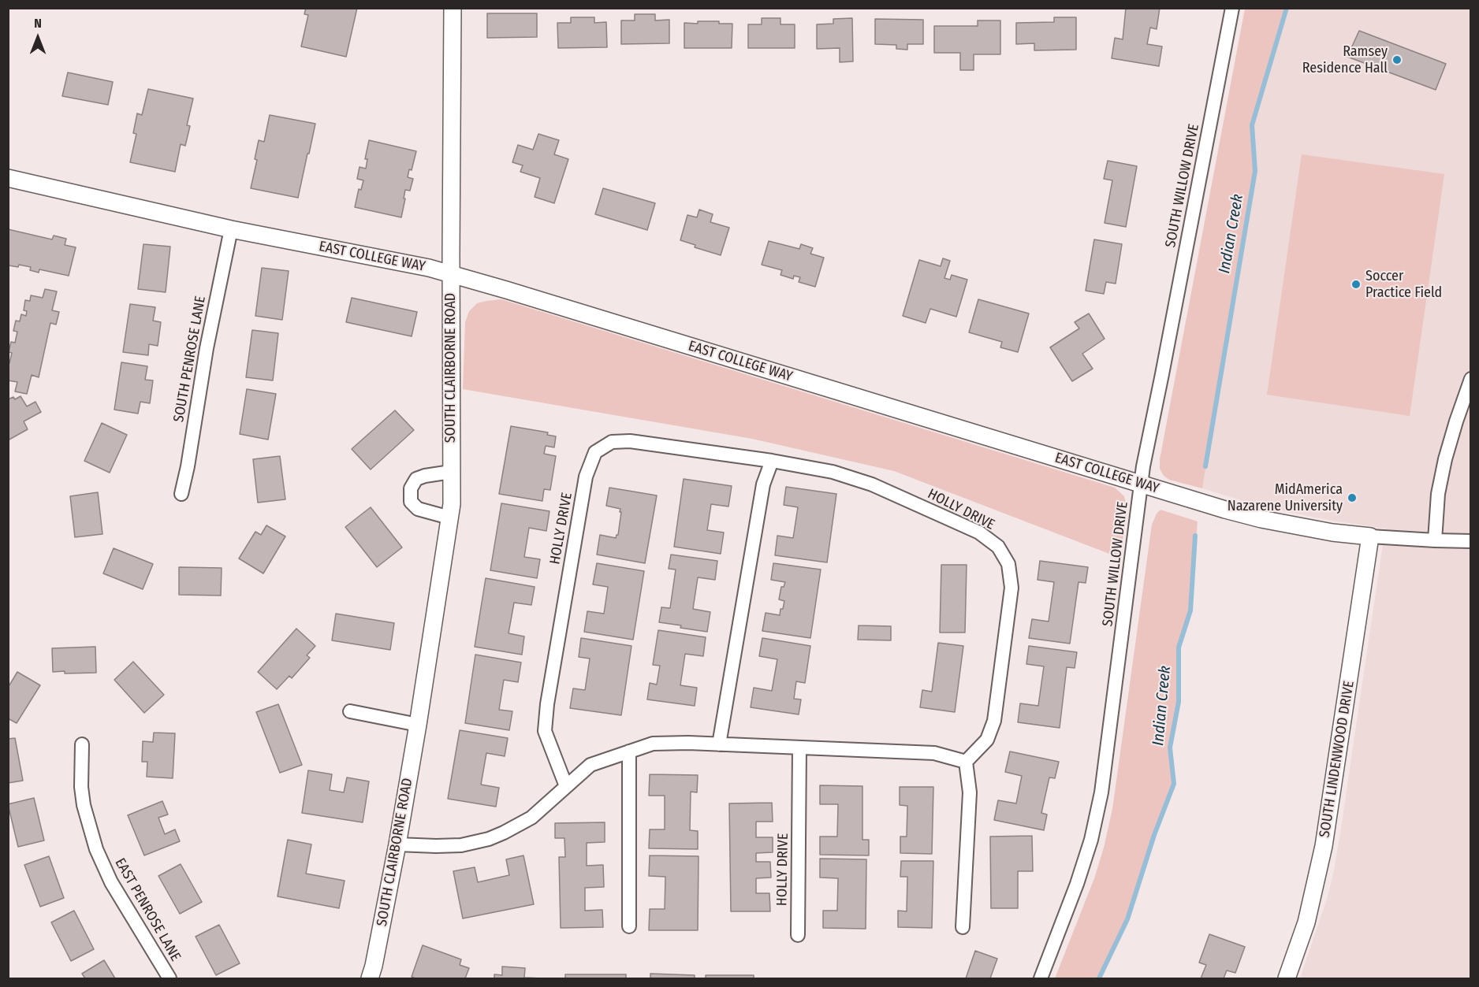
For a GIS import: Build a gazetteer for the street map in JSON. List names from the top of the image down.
{
  "streets": {
    "street": [
      "SOUTH WILLOW DRIVE",
      "EAST COLLEGE WAY",
      "SOUTH PENROSE LANE",
      "SOUTH CLAIRBORNE ROAD",
      "HOLLY DRIVE",
      "SOUTH LINDENWOOD DRIVE",
      "EAST PENROSE LANE"
    ]
  },
  "crossings": [
    ["SOUTH WILLOW DRIVE", "EAST COLLEGE WAY"],
    ["EAST COLLEGE WAY", "SOUTH PENROSE LANE"],
    ["EAST COLLEGE WAY", "SOUTH CLAIRBORNE ROAD"],
    ["EAST COLLEGE WAY", "SOUTH LINDENWOOD DRIVE"]
  ],
  "water": ["Indian Creek"],
  "places": ["Ramsey Residence Hall", "Soccer Practice Field", "MidAmerica Nazarene University"],
  "north": "top"
}
